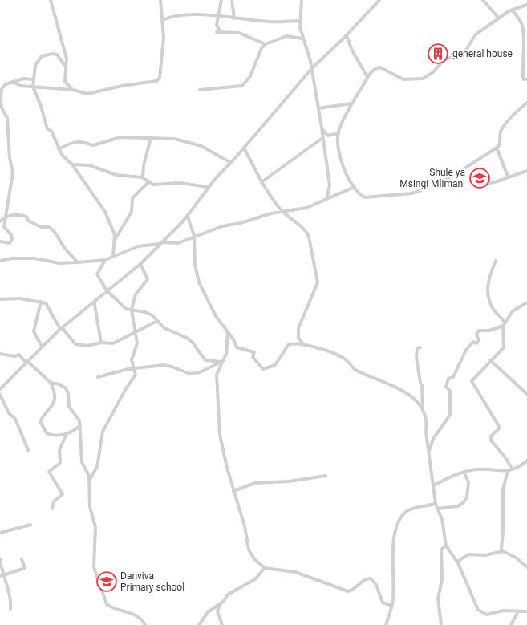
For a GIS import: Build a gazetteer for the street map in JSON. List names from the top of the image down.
{
  "places": {
    "building": ["general house"],
    "school or university": ["Shule ya Msingi Mlimani", "Danviva Primary school"]
  }
}
